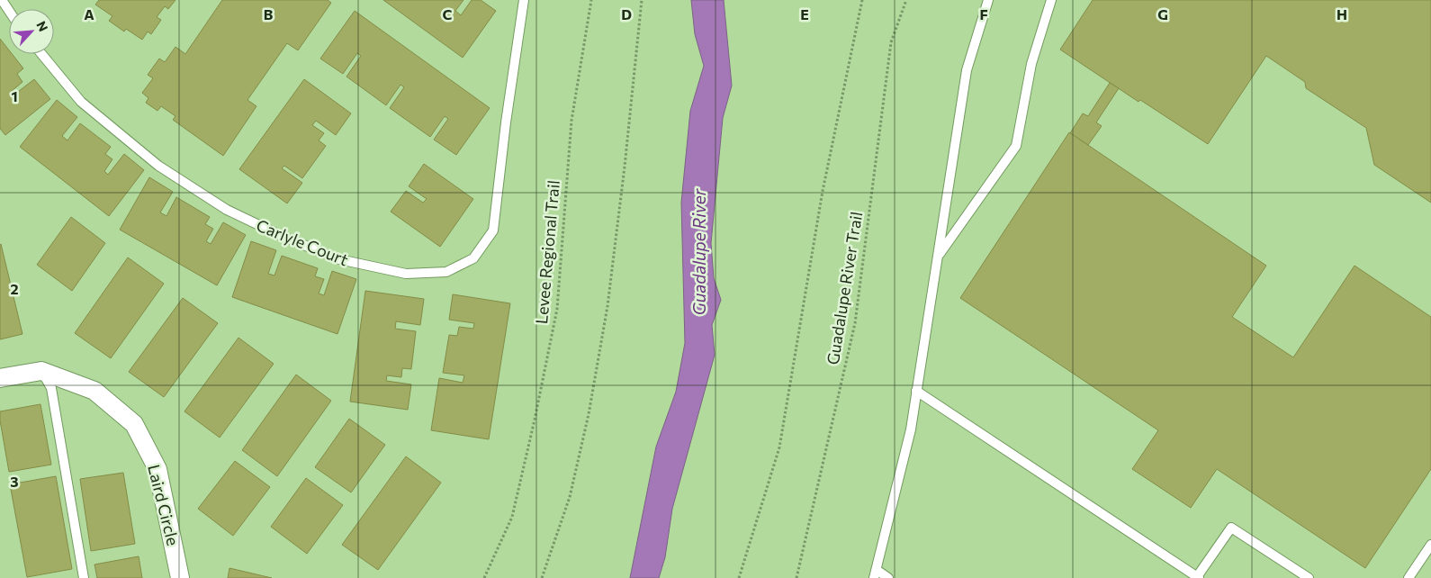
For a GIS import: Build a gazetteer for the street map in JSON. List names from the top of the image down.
{
  "streets": {
    "street": ["Laird Circle"],
    "lane": ["Carlyle Court"],
    "path": ["Levee Regional Trail", "Guadalupe River Trail"]
  },
  "water": ["Guadalupe River"],
  "north": "top right",
  "grid": {
    "columns": [
      "A",
      "B",
      "C",
      "D",
      "E",
      "F",
      "G",
      "H"
    ],
    "rows": ["1", "2", "3"]
  }
}
